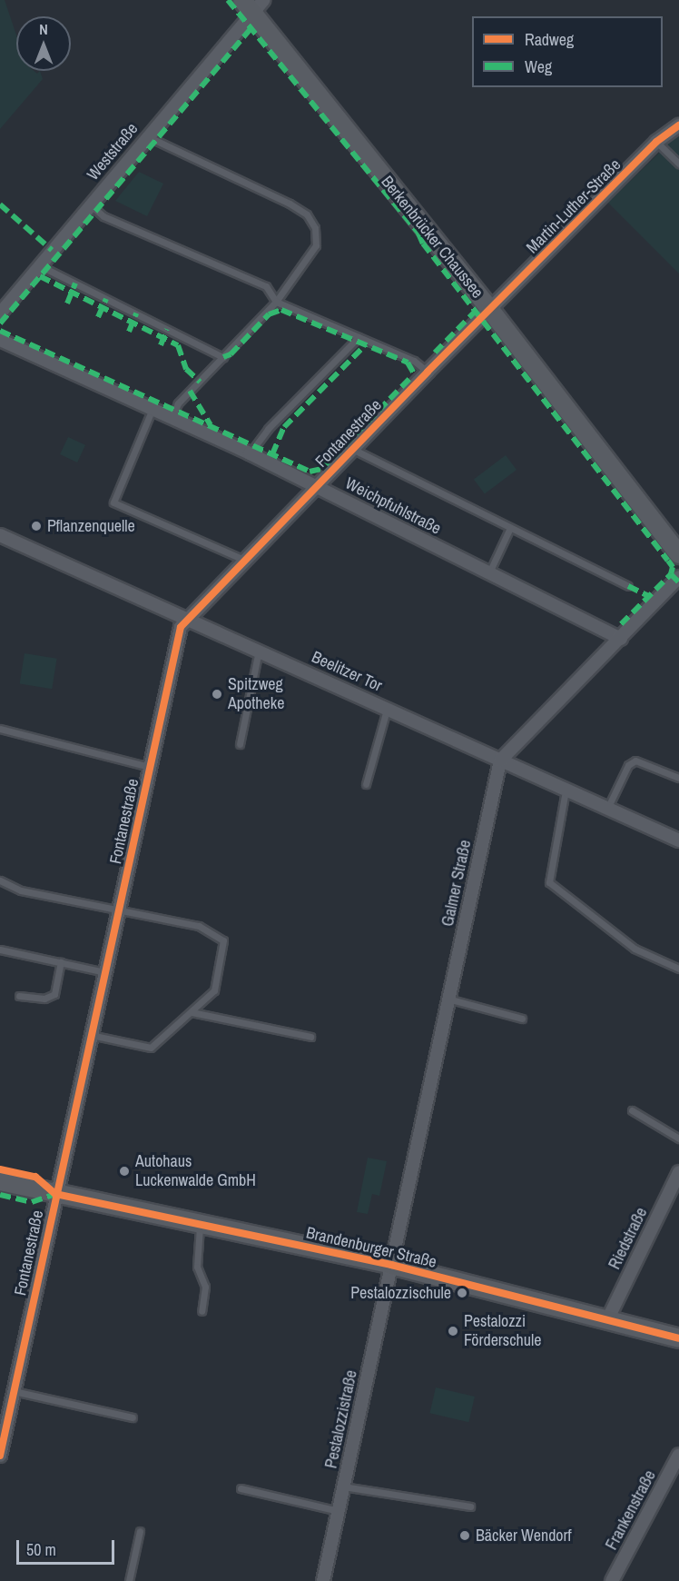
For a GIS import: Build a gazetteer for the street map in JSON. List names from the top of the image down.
{
  "streets": {
    "street": [
      "Weststraße",
      "Martin-Luther-Straße",
      "Berkenbrücker Chaussee",
      "Fontanestraße",
      "Weichpfuhlstraße",
      "Beelitzer Tor",
      "Galmer Straße",
      "Riedstraße",
      "Brandenburger Straße",
      "Pestalozzistraße",
      "Frankenstraße"
    ]
  },
  "crossings": [
    ["Weststraße", "Berkenbrücker Chaussee"],
    ["Martin-Luther-Straße", "Berkenbrücker Chaussee"],
    ["Martin-Luther-Straße", "Fontanestraße"],
    ["Berkenbrücker Chaussee", "Fontanestraße"],
    ["Fontanestraße", "Weichpfuhlstraße"],
    ["Fontanestraße", "Beelitzer Tor"],
    ["Fontanestraße", "Brandenburger Straße"],
    ["Beelitzer Tor", "Galmer Straße"],
    ["Galmer Straße", "Brandenburger Straße"],
    ["Galmer Straße", "Pestalozzistraße"],
    ["Riedstraße", "Brandenburger Straße"],
    ["Brandenburger Straße", "Pestalozzistraße"]
  ],
  "places": [
    "Pflanzenquelle",
    "Spitzweg Apotheke",
    "Autohaus Luckenwalde GmbH",
    "Pestalozzischule",
    "Pestalozzi Förderschule",
    "Bäcker Wendorf"
  ],
  "legend": ["Radweg", "Weg"],
  "scale_bar": "50 m",
  "north": "top"
}
